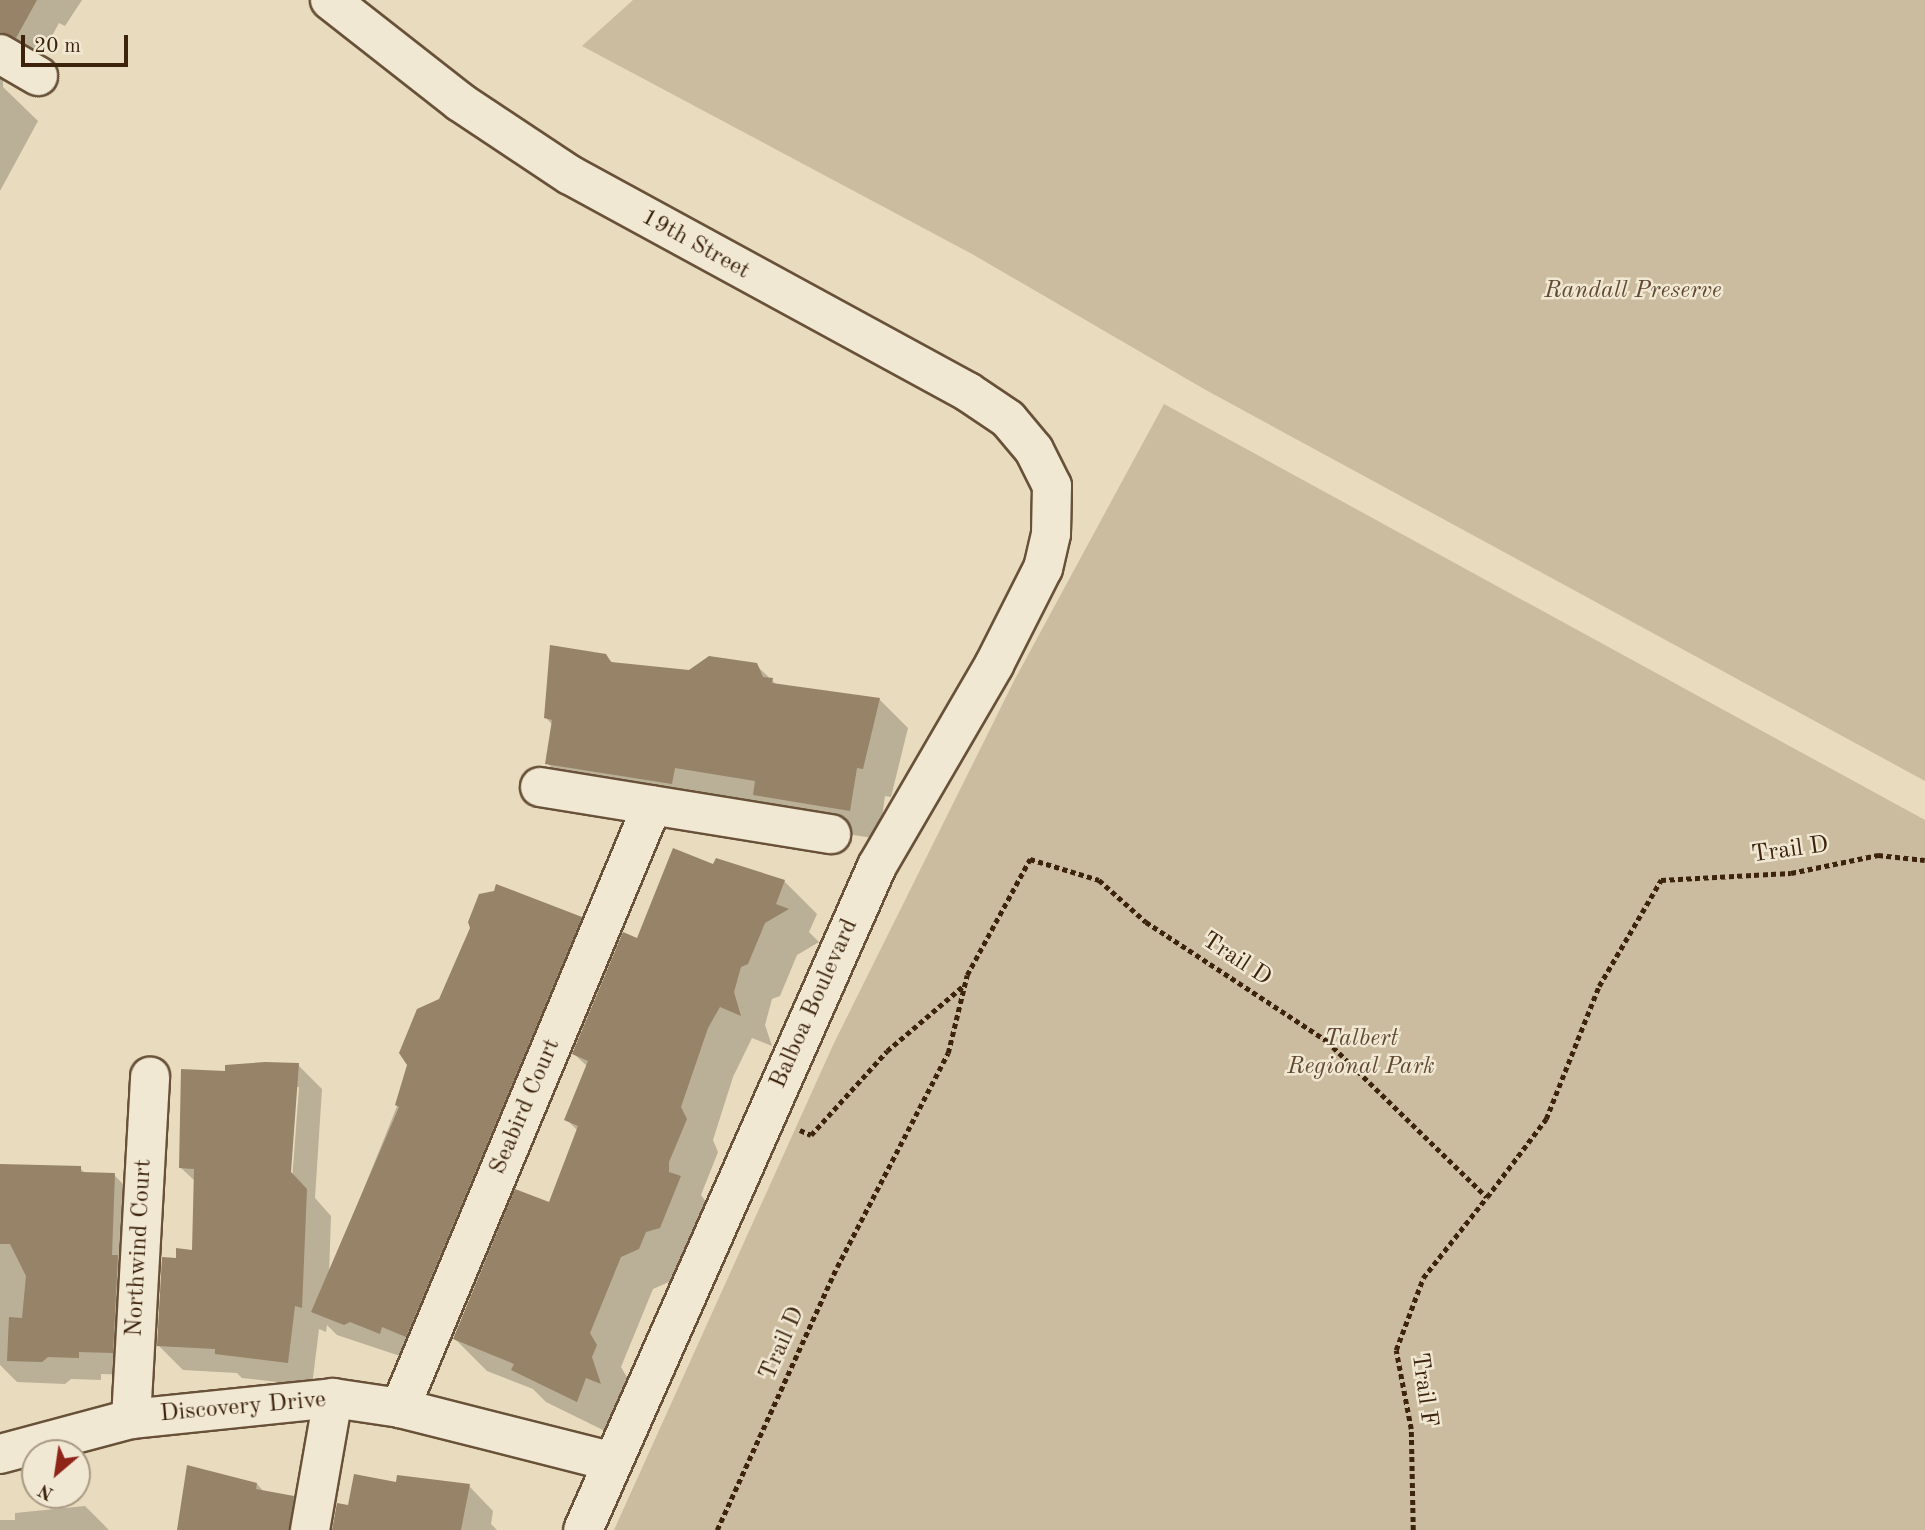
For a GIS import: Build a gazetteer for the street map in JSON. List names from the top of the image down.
{
  "streets": {
    "street": [
      "19th Street",
      "Balboa Boulevard",
      "Seabird Court",
      "Northwind Court",
      "Discovery Drive"
    ],
    "path": ["Trail D", "Trail F"]
  },
  "crossings": [
    ["19th Street", "Balboa Boulevard"],
    ["Trail D", "Trail F"],
    ["Balboa Boulevard", "Discovery Drive"],
    ["Seabird Court", "Discovery Drive"],
    ["Northwind Court", "Discovery Drive"]
  ],
  "parks": ["Randall Preserve", "Talbert Regional Park"],
  "scale_bar": "20 m",
  "north": "bottom left"
}
